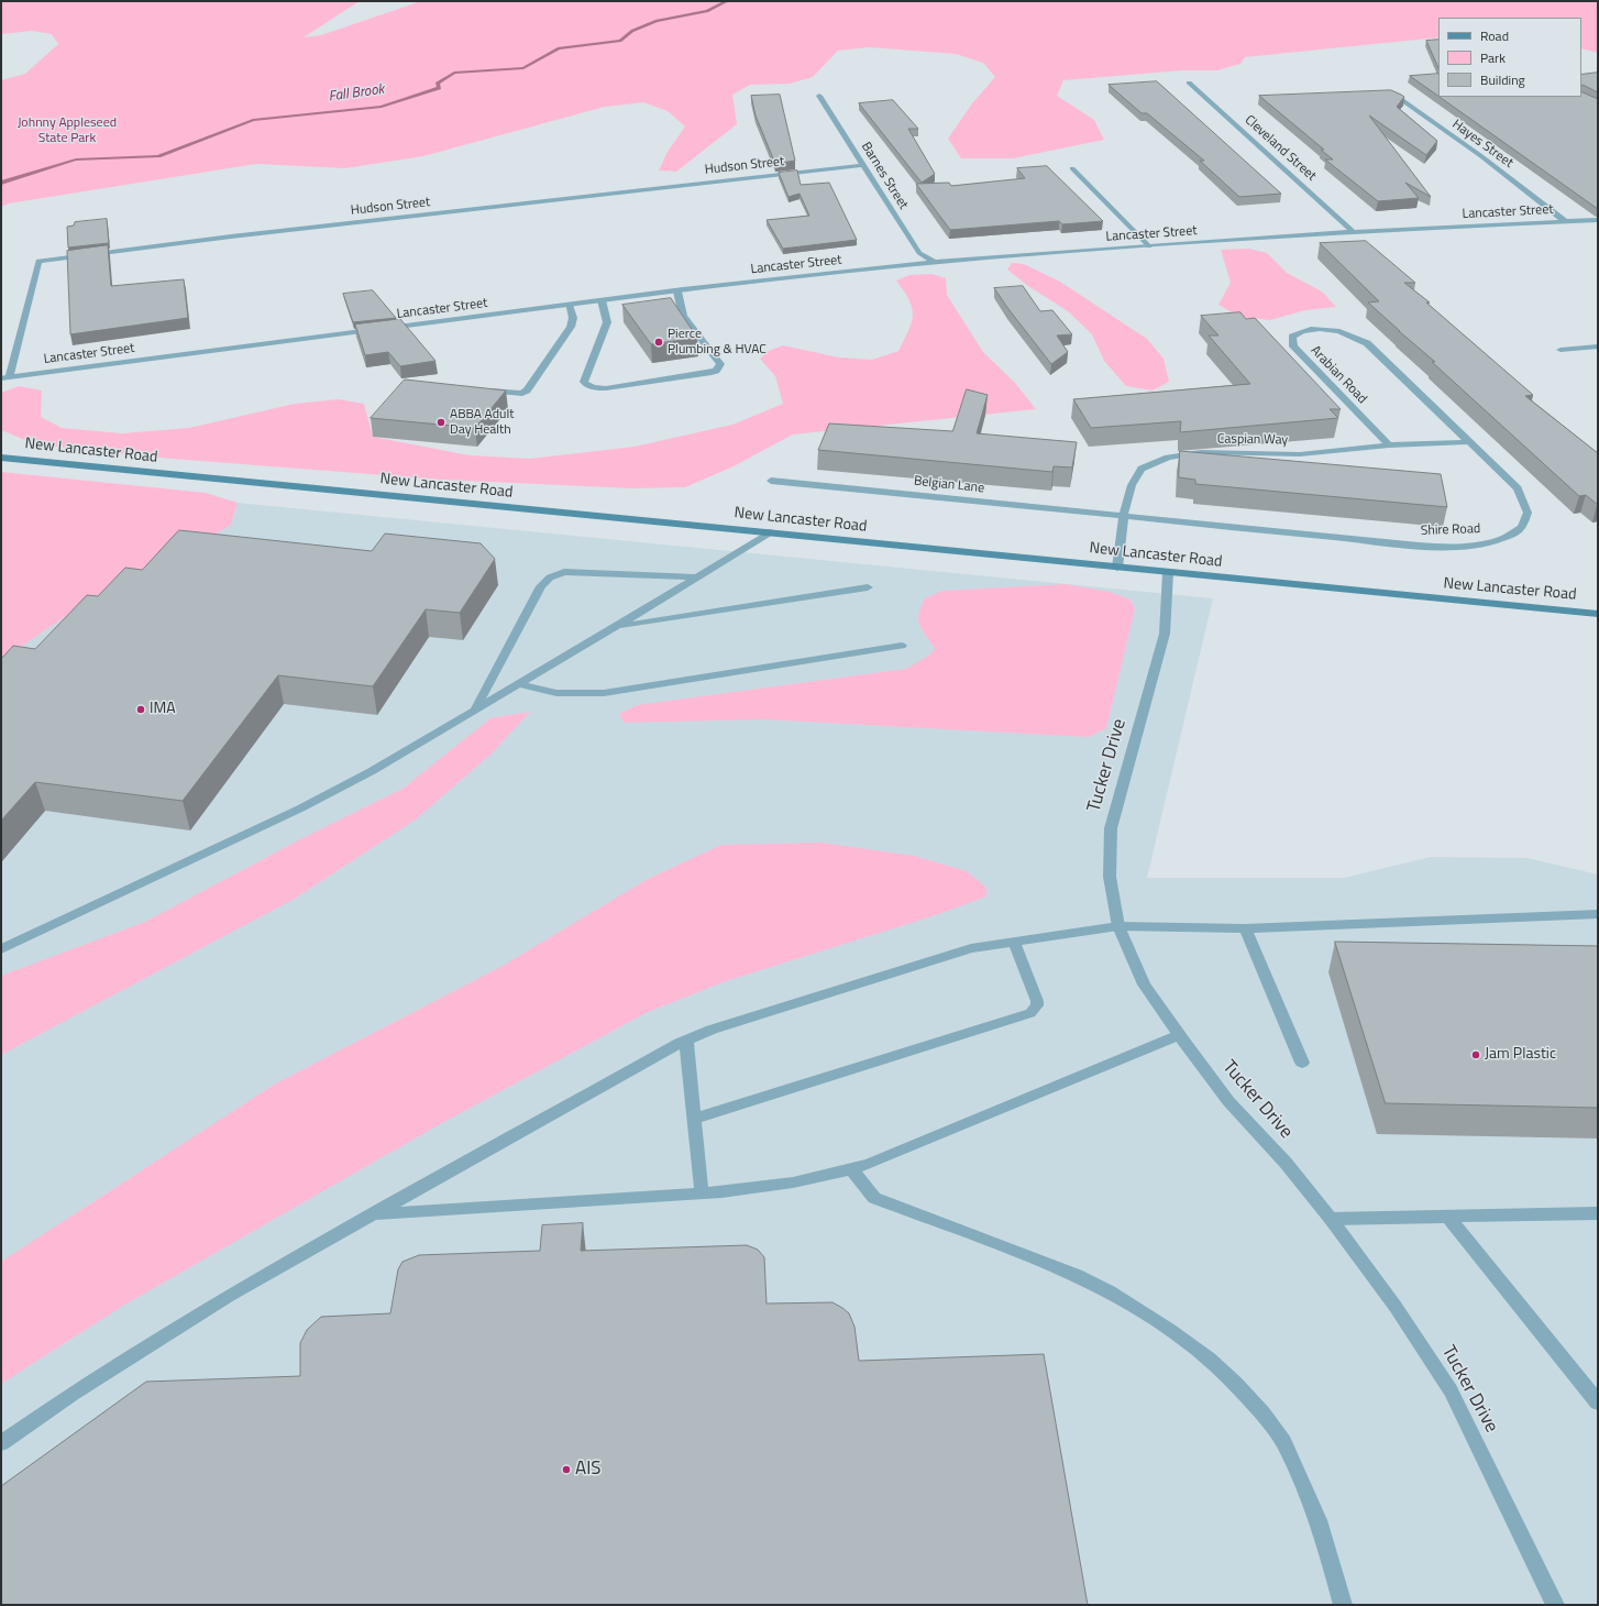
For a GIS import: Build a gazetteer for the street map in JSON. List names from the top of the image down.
{
  "streets": {
    "main road": ["New Lancaster Road"],
    "street": [
      "Hayes Street",
      "Cleveland Street",
      "Hudson Street",
      "Barnes Street",
      "Lancaster Street",
      "Arabian Road",
      "Caspian Way",
      "Belgian Lane",
      "Shire Road",
      "Tucker Drive"
    ]
  },
  "crossings": [
    ["Hayes Street", "Lancaster Street"],
    ["Cleveland Street", "Lancaster Street"],
    ["Hudson Street", "Barnes Street"],
    ["Hudson Street", "Lancaster Street"],
    ["Barnes Street", "Lancaster Street"],
    ["Arabian Road", "Caspian Way"],
    ["Arabian Road", "Shire Road"],
    ["Caspian Way", "New Lancaster Road"],
    ["Caspian Way", "Belgian Lane"],
    ["Caspian Way", "Shire Road"],
    ["New Lancaster Road", "Tucker Drive"],
    ["Belgian Lane", "Shire Road"]
  ],
  "water": ["Fall Brook"],
  "parks": ["Johnny Appleseed State Park"],
  "places": [
    "Pierce Plumbing & HVAC",
    "ABBA Adult Day Health",
    "IMA",
    "Jam Plastic",
    "AIS"
  ],
  "legend": ["Road", "Park", "Building"]
}
